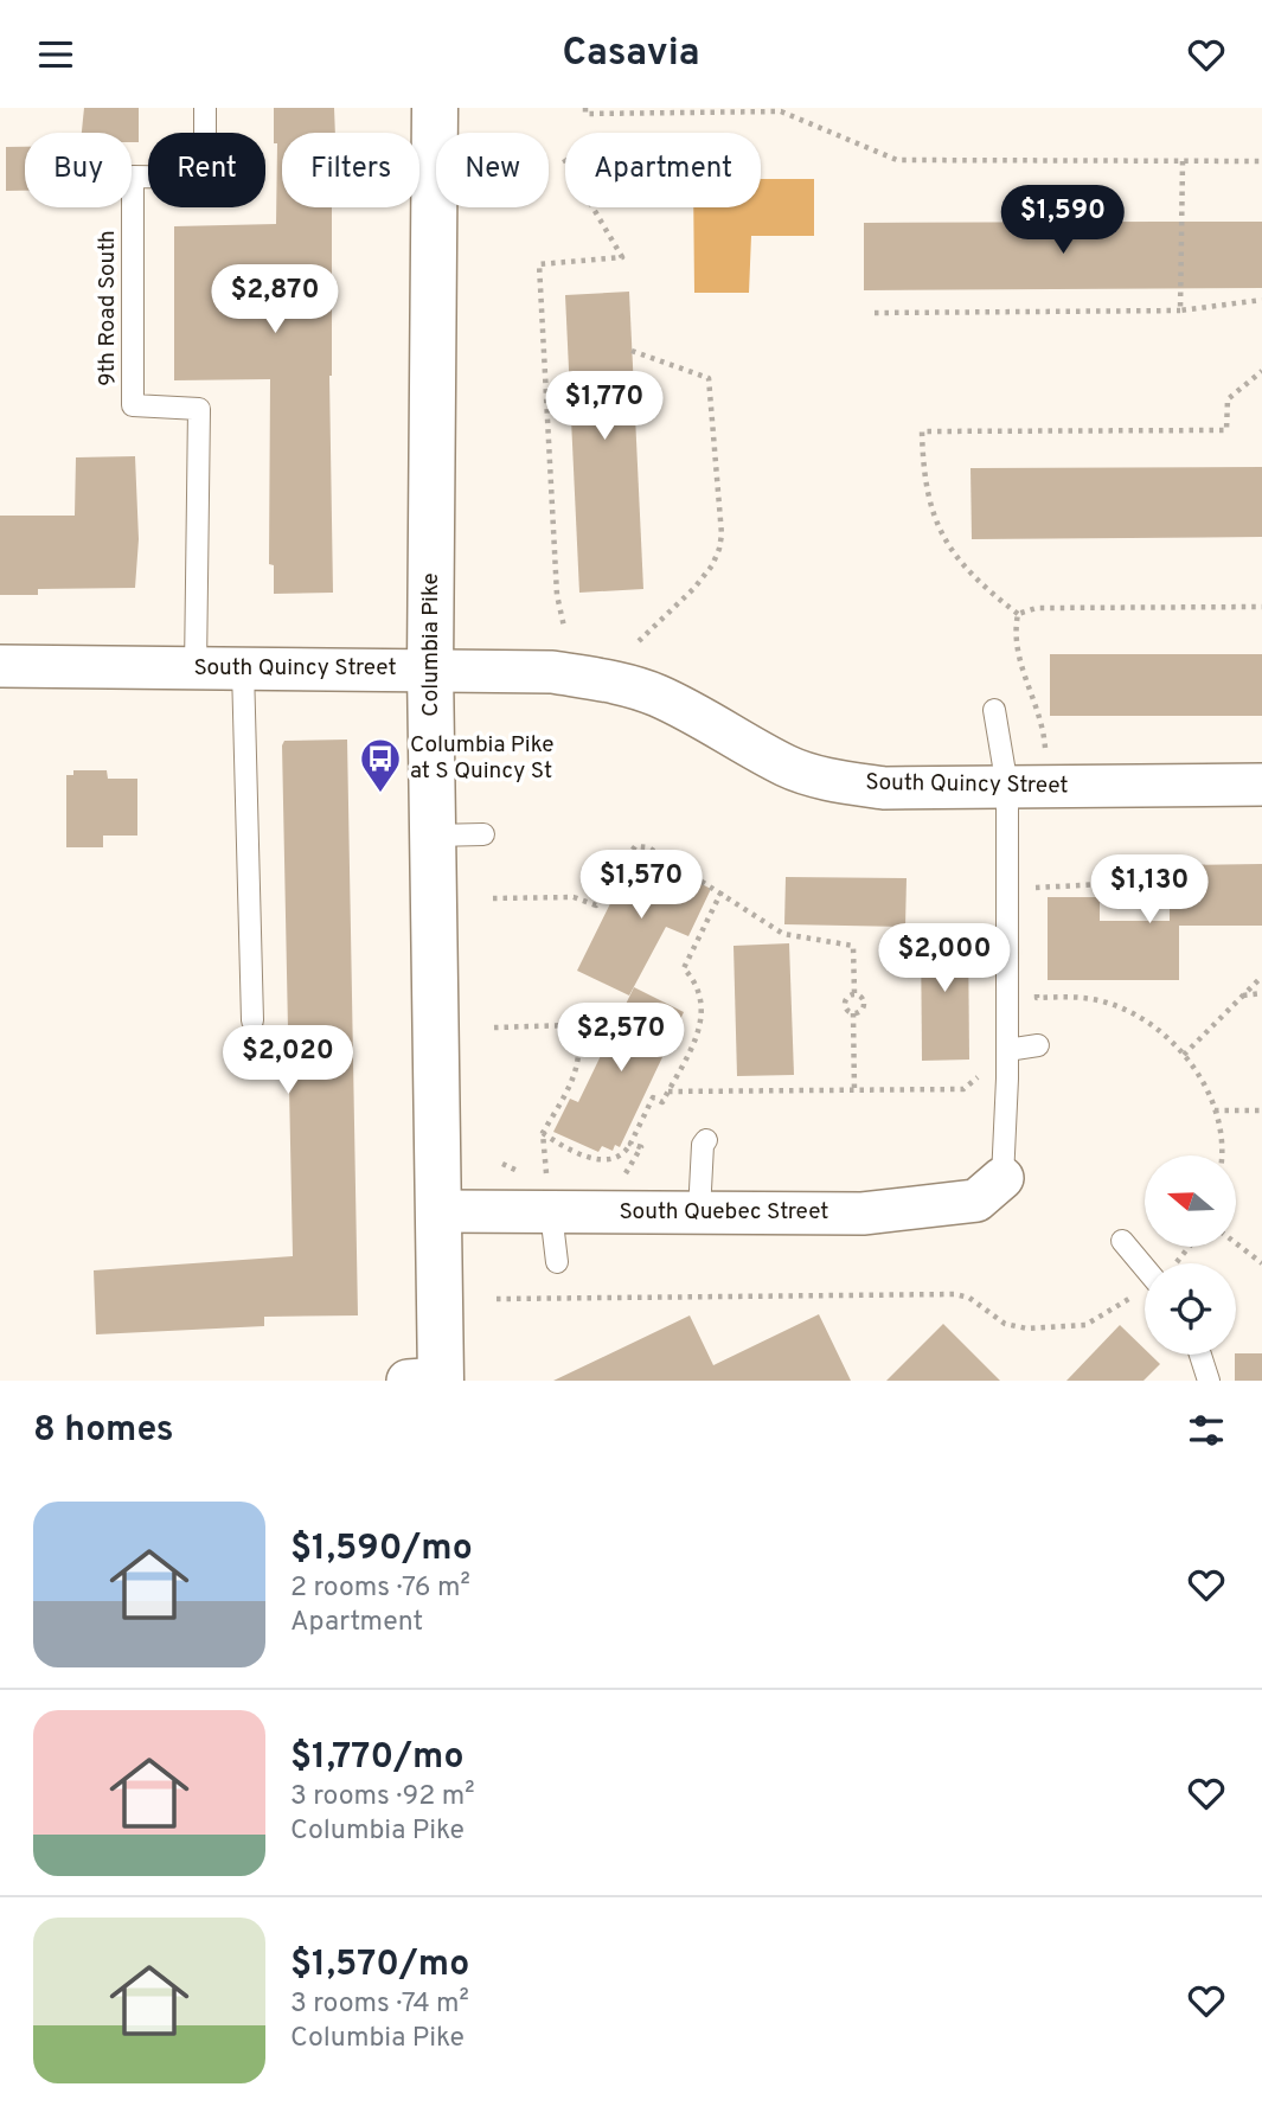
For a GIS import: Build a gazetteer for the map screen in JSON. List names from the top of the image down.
{
  "streets": {
    "main road": ["Columbia Pike"],
    "street": ["South Quincy Street", "South Quebec Street"],
    "lane": ["9th Road South"]
  },
  "crossings": [
    ["9th Road South", "South Quincy Street"],
    ["Columbia Pike", "South Quincy Street"],
    ["Columbia Pike", "South Quebec Street"]
  ],
  "places": {
    "bus stop": ["Columbia Pike at S Quincy St"]
  },
  "north": "left",
  "page": {
    "header": "Casavia",
    "chip": [
      "Buy",
      "Rent",
      "Filters",
      "New",
      "Apartment"
    ],
    "price": [
      "$1,590",
      "$2,870",
      "$1,770",
      "$1,570",
      "$1,130",
      "$2,000",
      "$2,570",
      "$2,020"
    ],
    "heading": "8 homes",
    "list": [
      {
        "name": "$1,590/mo",
        "note": "2 rooms · 76 m² · Apartment"
      },
      {
        "name": "$1,770/mo",
        "note": "3 rooms · 92 m² · Columbia Pike"
      },
      {
        "name": "$1,570/mo",
        "note": "3 rooms · 74 m² · Columbia Pike"
      }
    ]
  }
}
